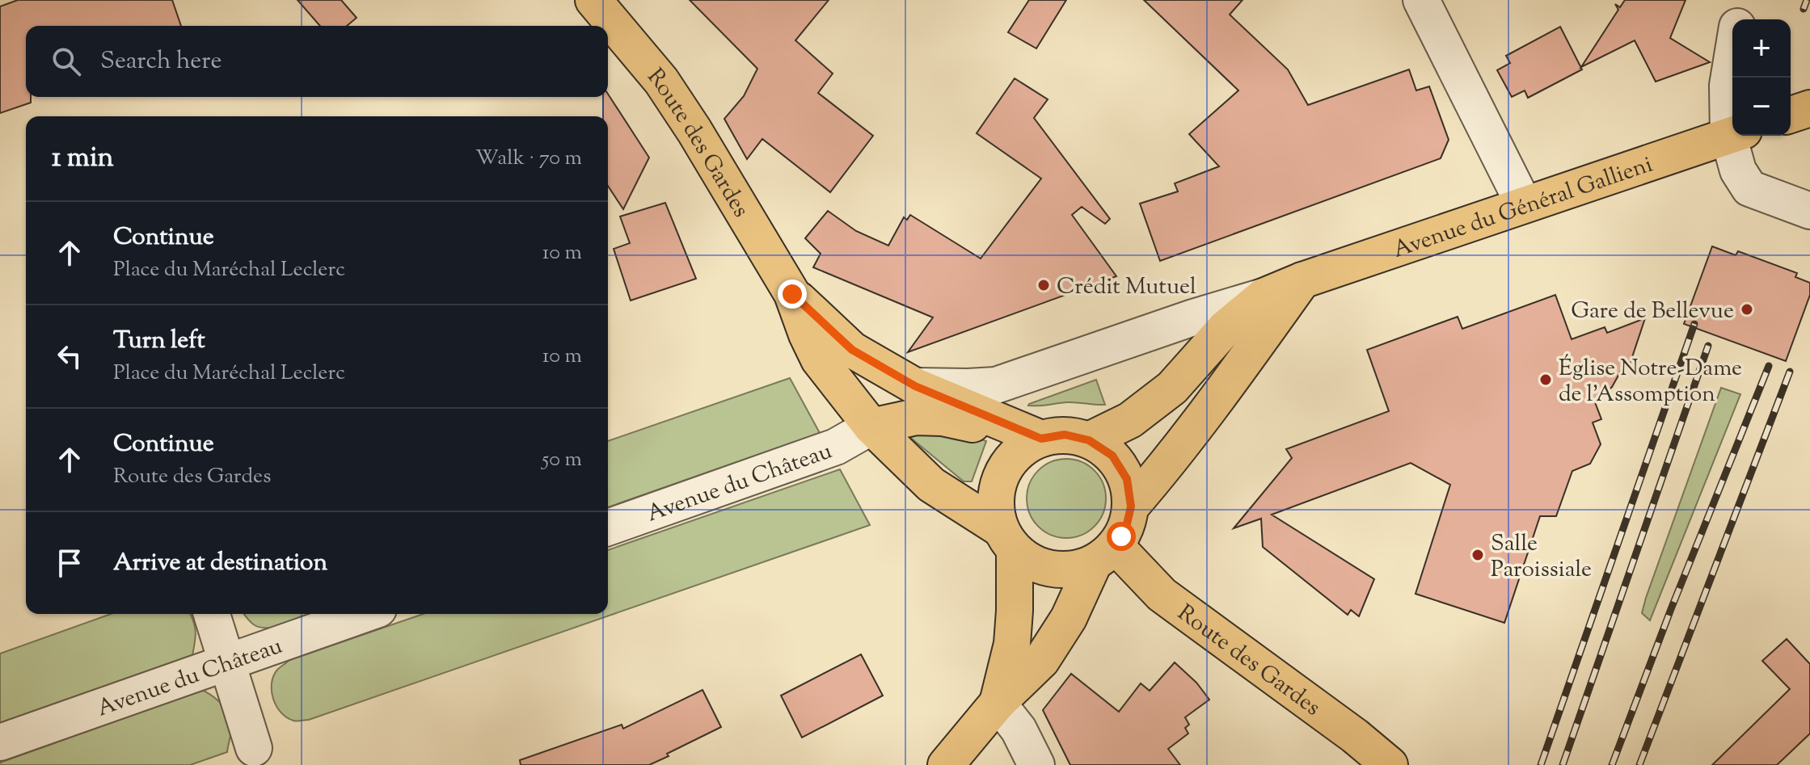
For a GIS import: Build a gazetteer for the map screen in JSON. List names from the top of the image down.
{
  "streets": {
    "main road": ["Route des Gardes", "Avenue du Général Gallieni"],
    "street": ["Avenue du Château"]
  },
  "crossings": [
    ["Route des Gardes", "Avenue du Général Gallieni"],
    ["Route des Gardes", "Avenue du Château"]
  ],
  "places": [
    "Crédit Mutuel",
    "Gare de Bellevue",
    "Église Notre-Dame de l'Assomption",
    "Salle Paroissiale"
  ],
  "page": {
    "map_buttons": ["+", "−"],
    "search": "Search here",
    "heading": ["1 min", "Walk · 70 m"],
    "list": [
      ["Continue", "Place du Maréchal Leclerc", "10 m"],
      ["Turn left", "Place du Maréchal Leclerc", "10 m"],
      ["Continue", "Route des Gardes", "50 m"],
      "Arrive at destination"
    ]
  }
}
